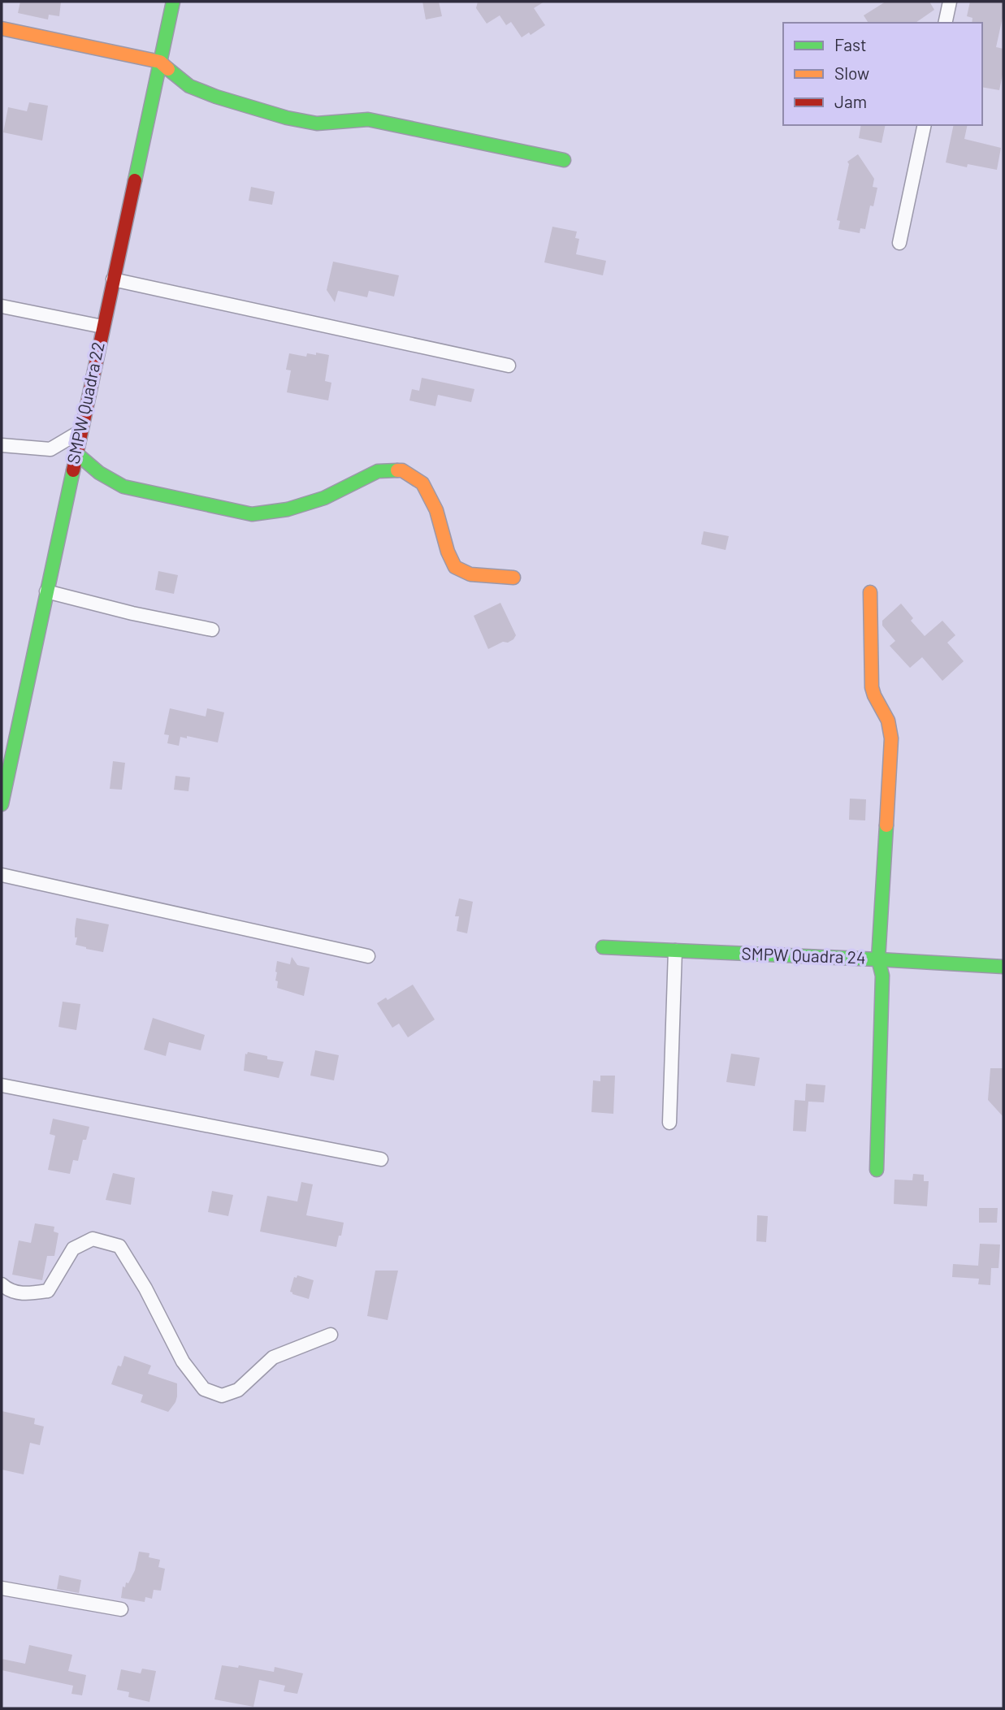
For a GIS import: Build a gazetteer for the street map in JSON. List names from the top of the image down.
{
  "streets": {
    "street": ["SMPW Quadra 22", "SMPW Quadra 24"]
  },
  "legend": ["Fast", "Slow", "Jam"]
}
